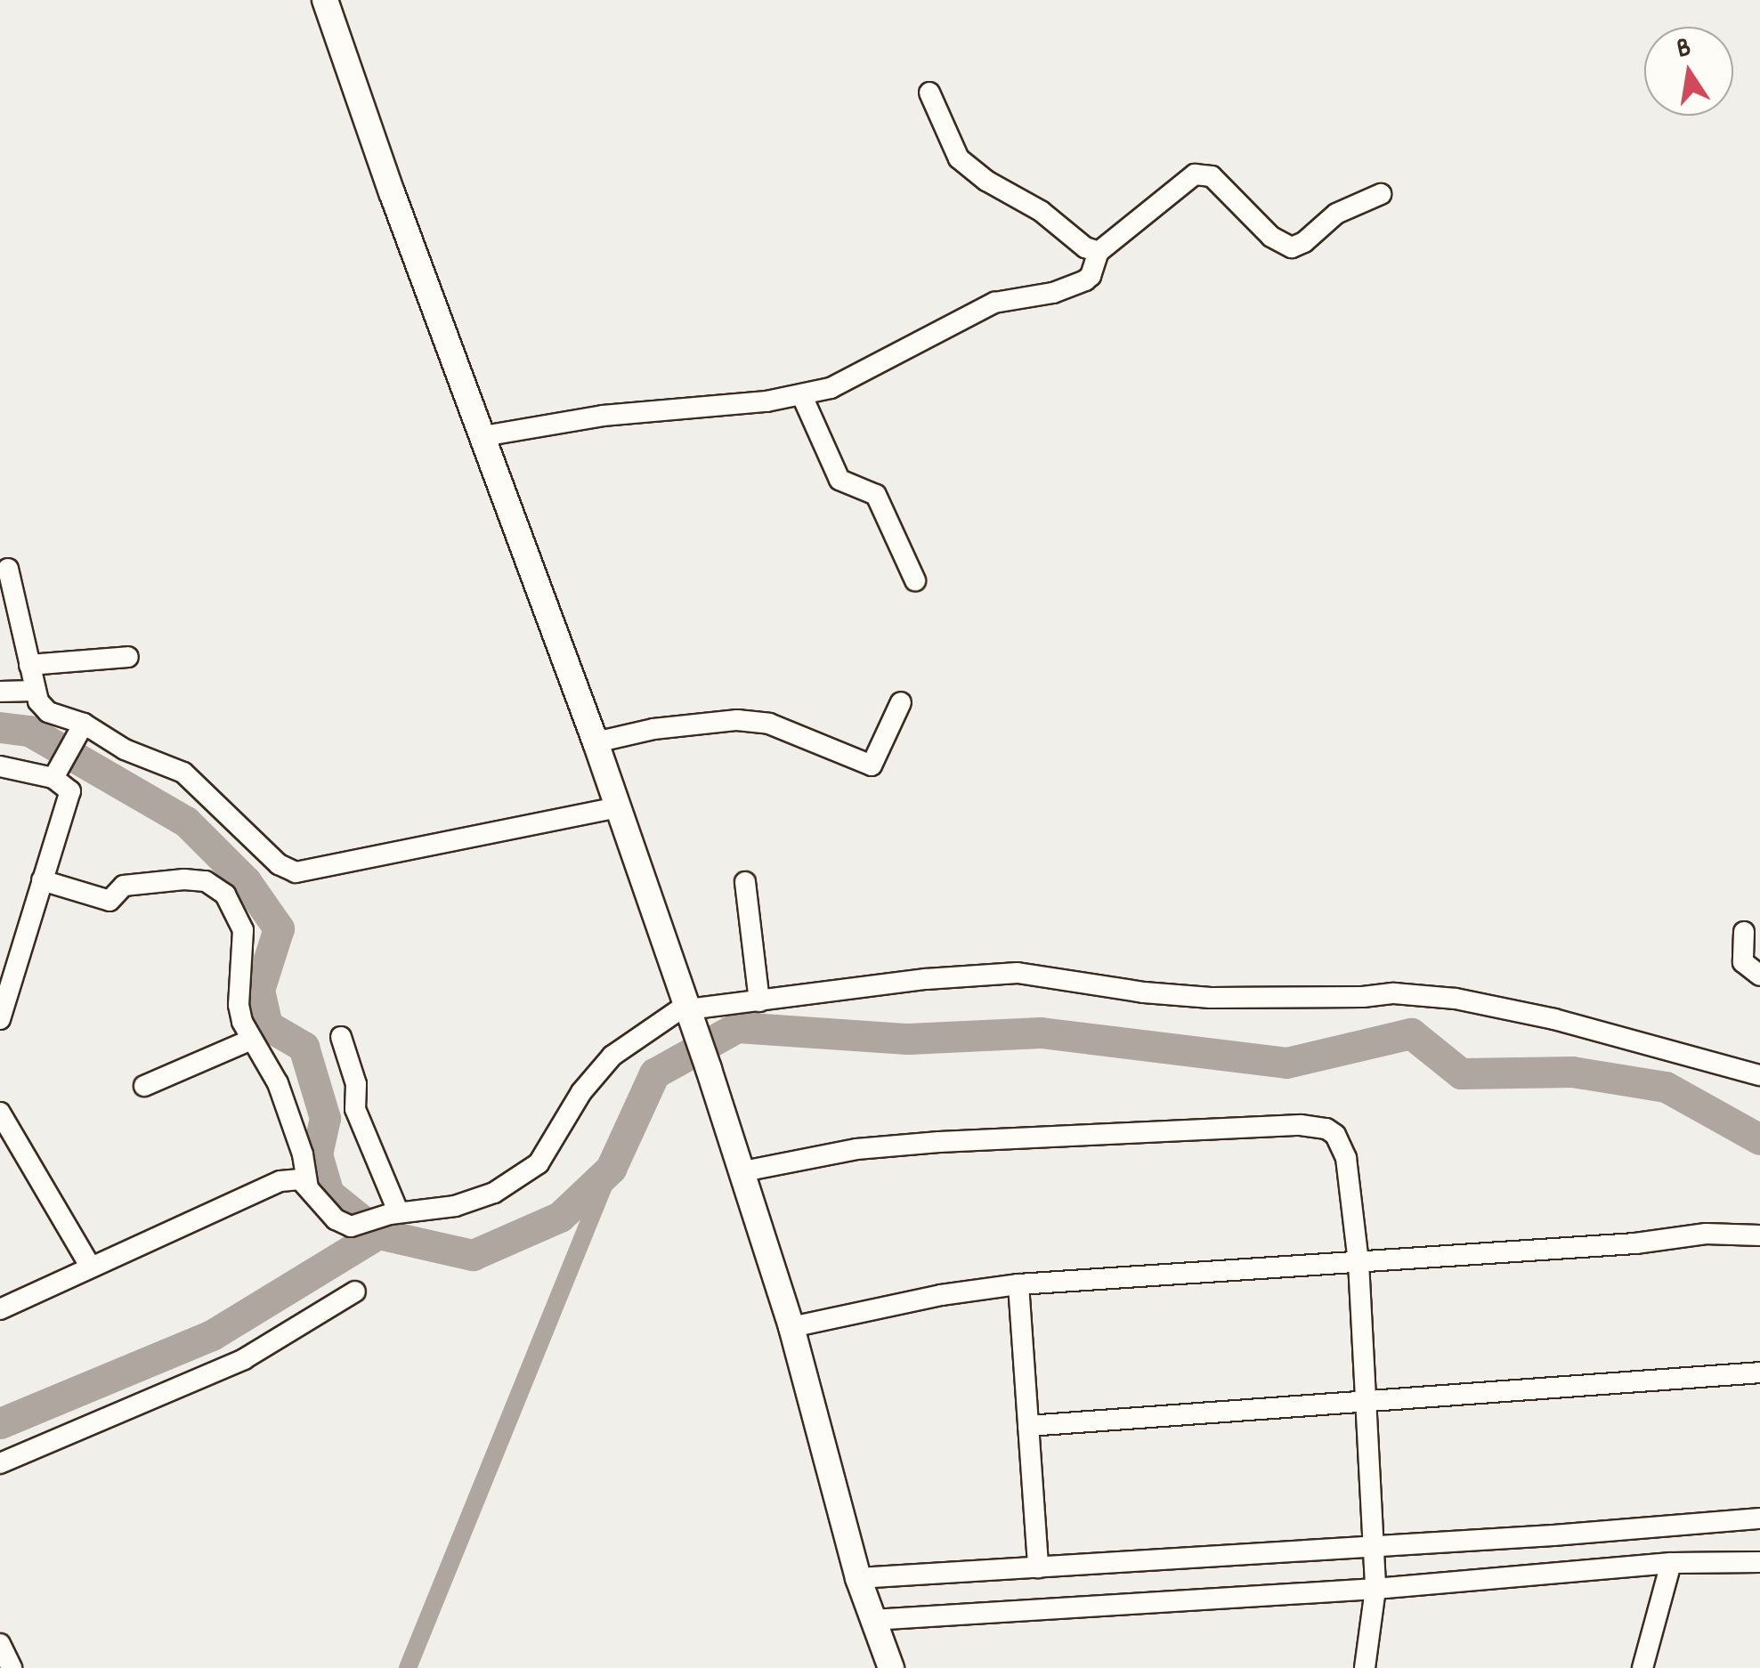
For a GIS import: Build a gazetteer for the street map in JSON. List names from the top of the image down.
{
  "north": "top"
}
